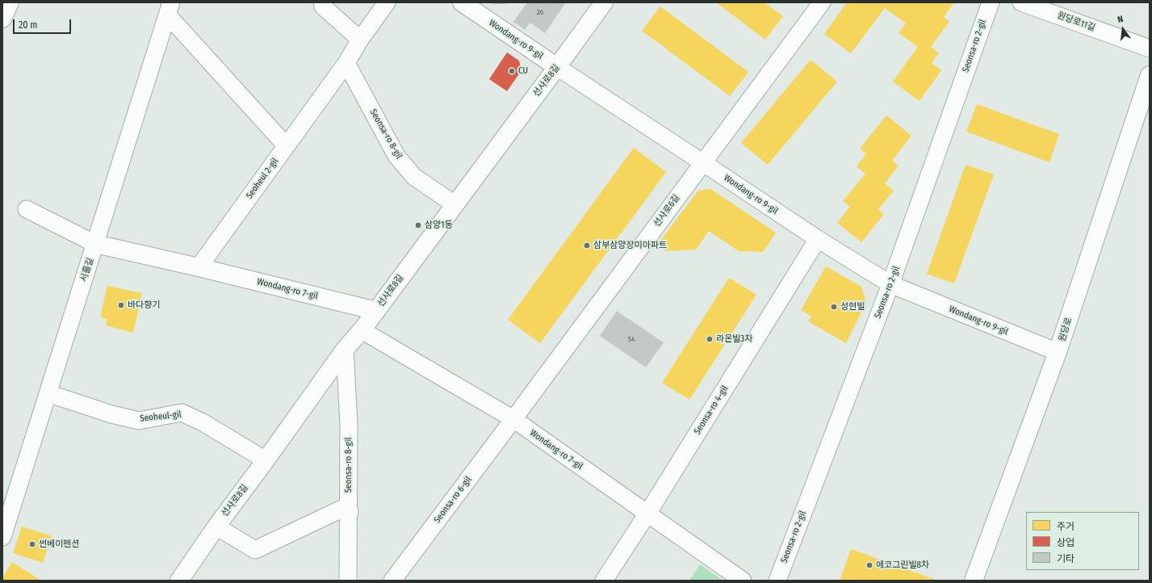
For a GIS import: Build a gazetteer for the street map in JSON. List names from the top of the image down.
{
  "streets": {
    "street": [
      "원당로11길",
      "Wondang-ro 9-gil",
      "Seonsa-ro 2-gil",
      "선사로8길",
      "Seonsa-ro 8-gil",
      "Seoheul 2-gil",
      "선사로6길",
      "서흘길",
      "Wondang-ro 7-gil",
      "원당로",
      "Seonsa-ro 4-gil",
      "Seoheul-gil",
      "Seonsa-ro 6-gil"
    ]
  },
  "crossings": [
    ["Wondang-ro 9-gil", "Seonsa-ro 2-gil"],
    ["Wondang-ro 9-gil", "선사로8길"],
    ["Wondang-ro 9-gil", "선사로6길"],
    ["Wondang-ro 9-gil", "원당로"],
    ["Wondang-ro 9-gil", "Seonsa-ro 4-gil"],
    ["선사로8길", "Seonsa-ro 8-gil"],
    ["선사로8길", "Wondang-ro 7-gil"],
    ["선사로8길", "Seoheul-gil"],
    ["Seonsa-ro 8-gil", "Seoheul 2-gil"],
    ["Seoheul 2-gil", "Wondang-ro 7-gil"],
    ["선사로6길", "Wondang-ro 7-gil"],
    ["선사로6길", "Seonsa-ro 6-gil"],
    ["서흘길", "Seoheul-gil"],
    ["Wondang-ro 7-gil", "Seonsa-ro 4-gil"],
    ["Wondang-ro 7-gil", "Seonsa-ro 6-gil"]
  ],
  "places": [
    "CU",
    "삼양1동",
    "삼부삼양장미아파트",
    "바다향기",
    "성현빌",
    "라온빌3차",
    "썬베이펜션",
    "에코그린빌8차"
  ],
  "house_numbers": ["26", "54"],
  "legend": ["주거", "상업", "기타"],
  "scale_bar": "20 m",
  "north": "top"
}
